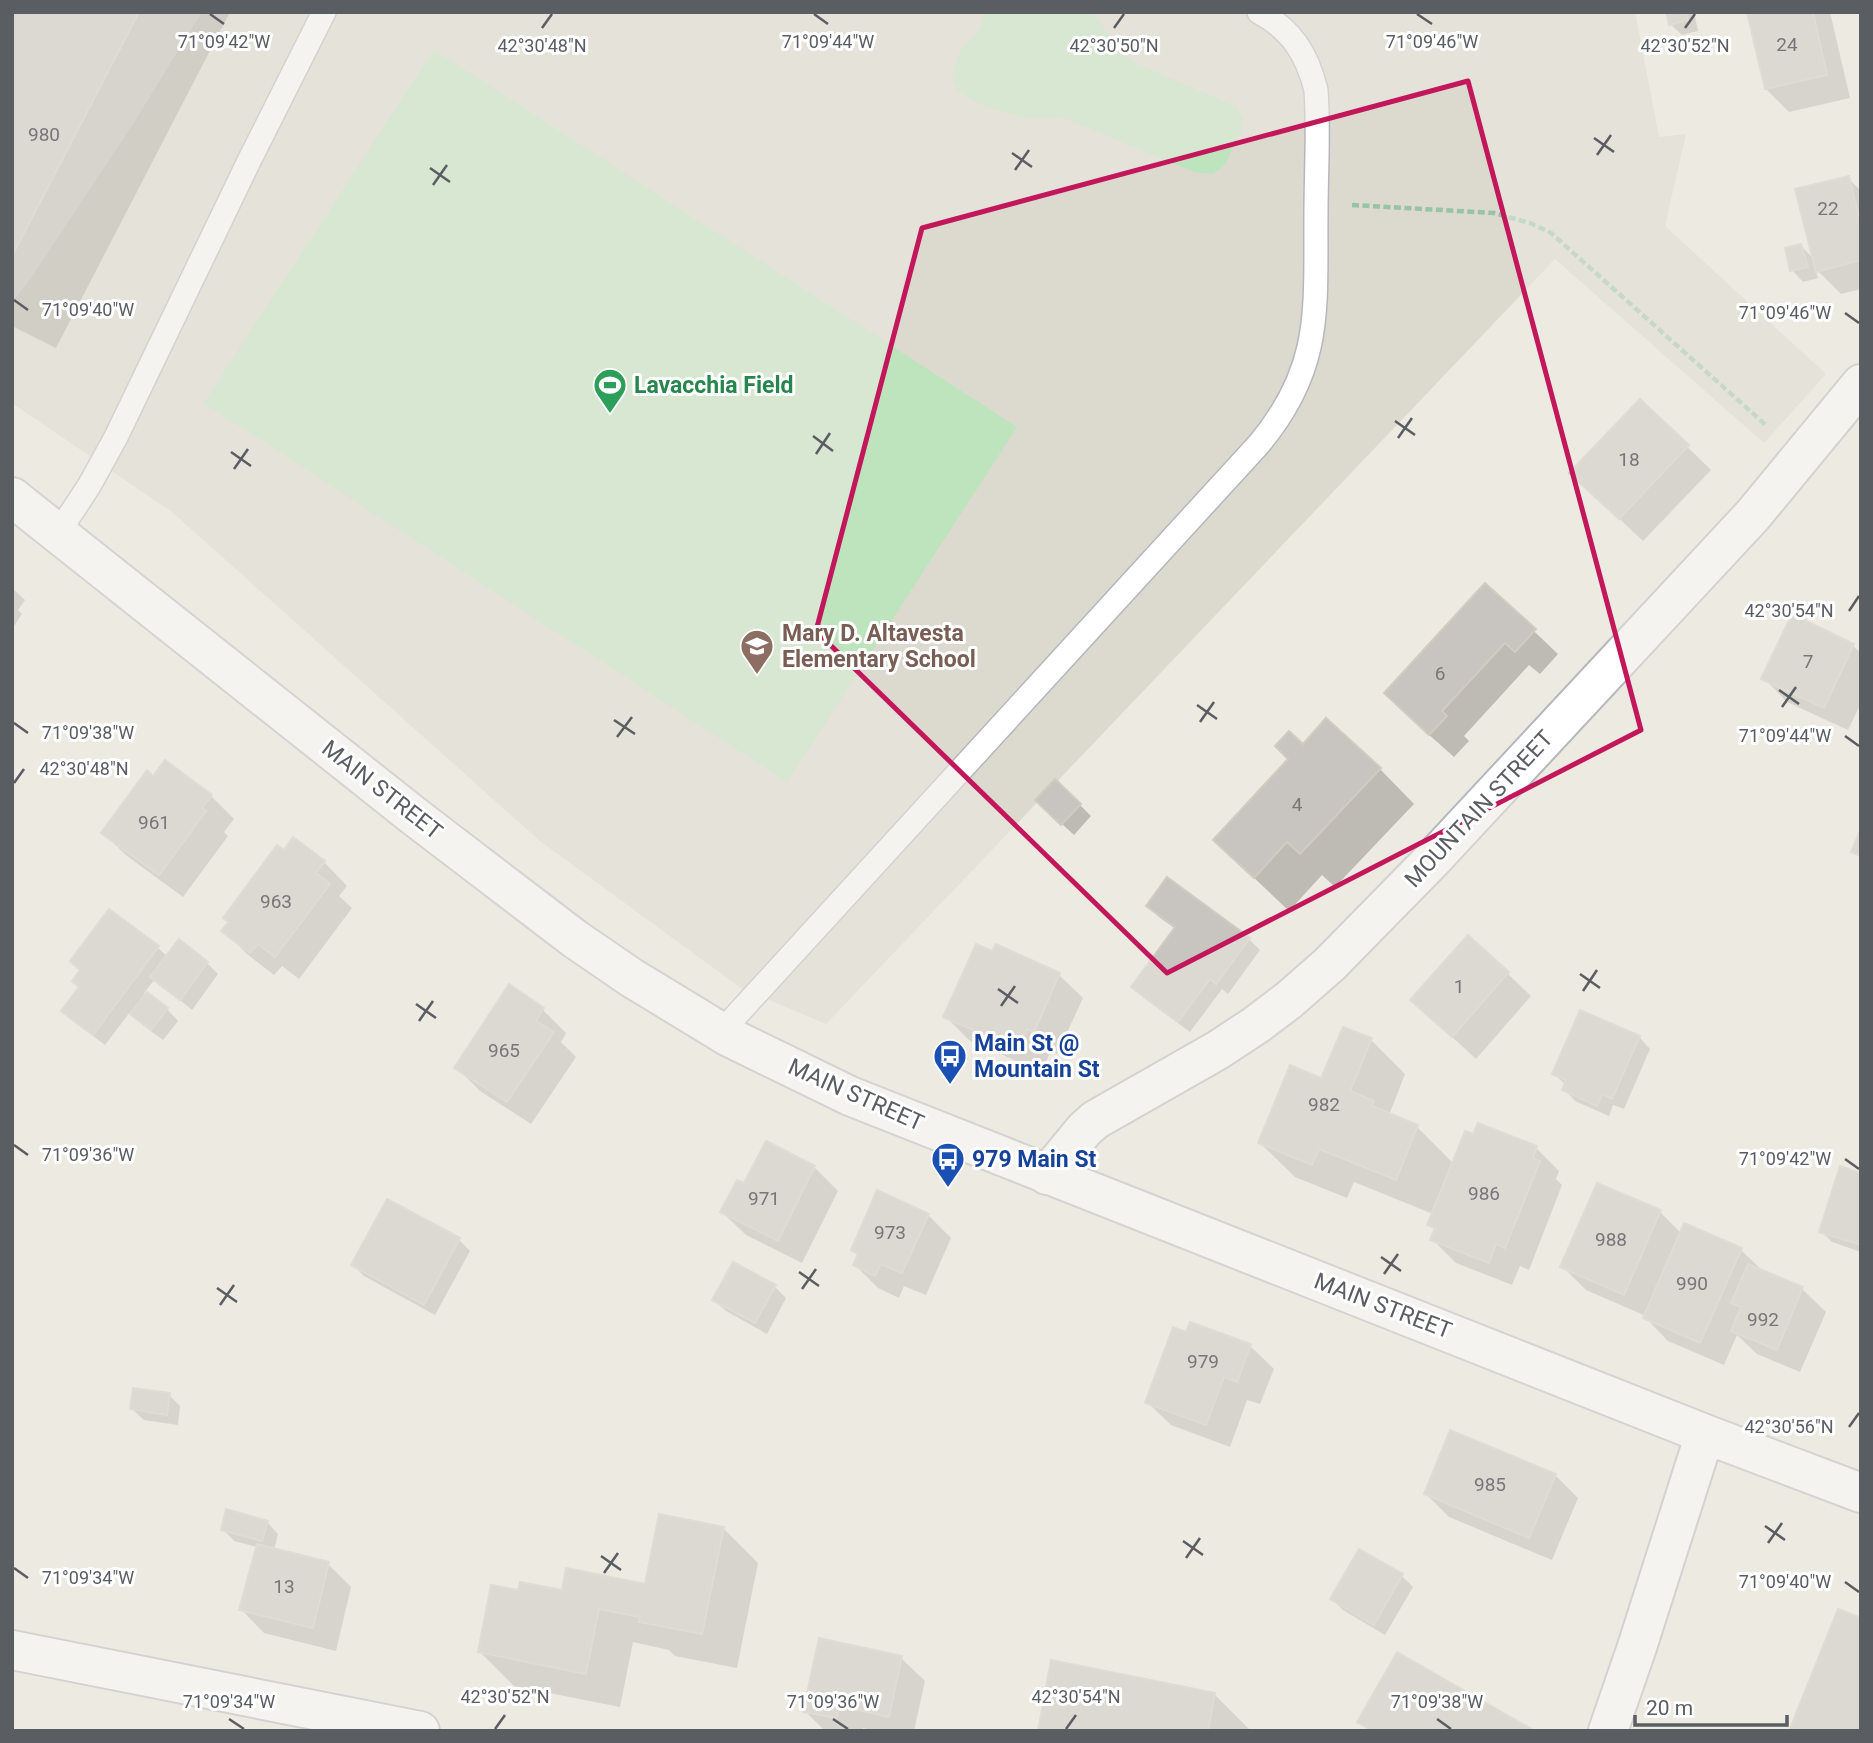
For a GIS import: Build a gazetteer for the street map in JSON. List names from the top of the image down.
{
  "streets": {
    "main road": ["MAIN STREET", "MOUNTAIN STREET"]
  },
  "crossings": [
    ["MAIN STREET", "MOUNTAIN STREET"]
  ],
  "places": {
    "sports": ["Lavacchia Field"],
    "school or university": ["Mary D. Altavesta Elementary School"],
    "bus stop": ["Main St @ Mountain St", "979 Main St"]
  },
  "house_numbers": [
    "24",
    "980",
    "22",
    "18",
    "7",
    "6",
    "4",
    "961",
    "963",
    "1",
    "965",
    "982",
    "986",
    "971",
    "973",
    "988",
    "990",
    "992",
    "979",
    "985",
    "13"
  ],
  "scale_bar": "20 m",
  "coordinates": [
    "71°09'42\"W",
    "71°09'44\"W",
    "71°09'46\"W",
    "42°30'48\"N",
    "42°30'50\"N",
    "42°30'52\"N",
    "71°09'40\"W",
    "42°30'54\"N",
    "71°09'38\"W",
    "71°09'36\"W",
    "42°30'56\"N",
    "71°09'34\"W"
  ]
}
